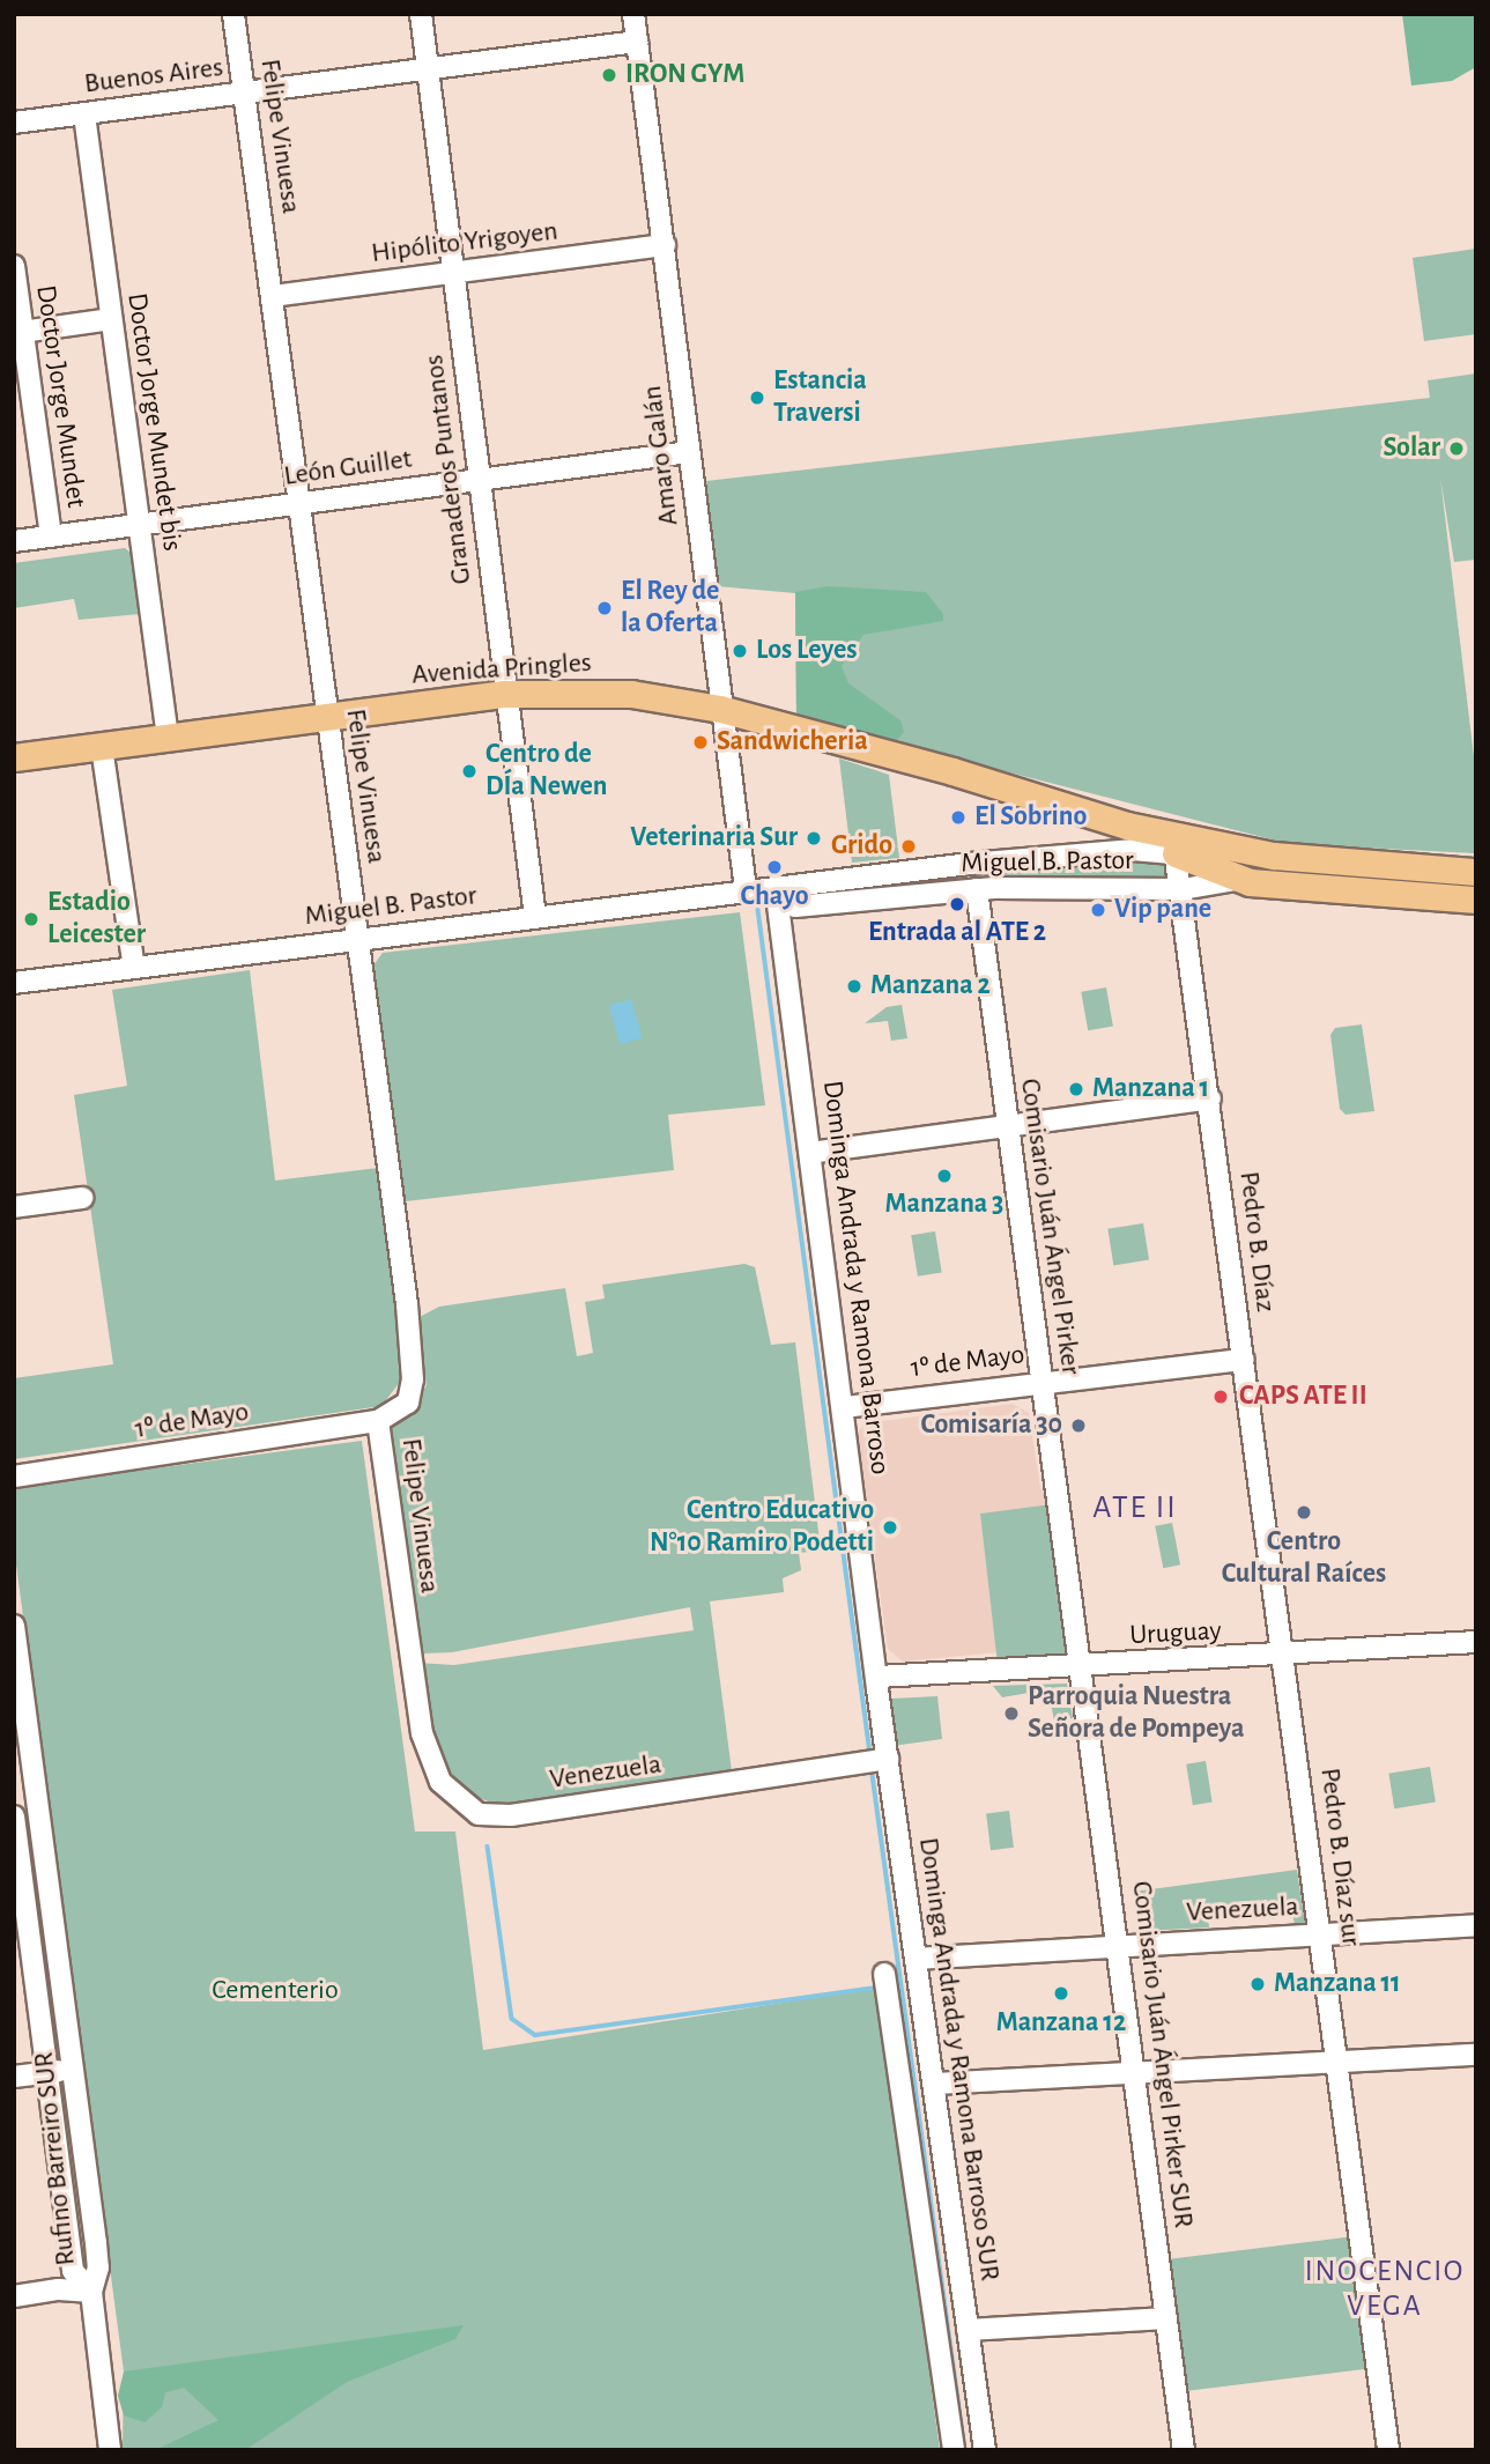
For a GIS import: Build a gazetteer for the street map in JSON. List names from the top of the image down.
{
  "streets": {
    "main road": ["Avenida Pringles"],
    "street": [
      "Buenos Aires",
      "Felipe Vinuesa",
      "Hipólito Yrigoyen",
      "Doctor Jorge Mundet",
      "Doctor Jorge Mundet bis",
      "Amaro Galán",
      "León Guillet",
      "Granaderos Puntanos",
      "Miguel B. Pastor",
      "Comisario Juán Ángel Pirker",
      "Pedro B. Díaz",
      "Dominga Andrada y Ramona Barroso",
      "1º de Mayo",
      "Uruguay",
      "Venezuela",
      "Pedro B. Díaz sur",
      "Comisario Juán Ángel Pirker SUR",
      "Dominga Andrada y Ramona Barroso SUR",
      "Rufino Barreiro SUR"
    ]
  },
  "crossings": [
    ["Buenos Aires", "Felipe Vinuesa"],
    ["Buenos Aires", "Doctor Jorge Mundet bis"],
    ["Buenos Aires", "Amaro Galán"],
    ["Buenos Aires", "Granaderos Puntanos"],
    ["Felipe Vinuesa", "Hipólito Yrigoyen"],
    ["Felipe Vinuesa", "León Guillet"],
    ["Felipe Vinuesa", "Avenida Pringles"],
    ["Felipe Vinuesa", "Miguel B. Pastor"],
    ["Felipe Vinuesa", "1º de Mayo"],
    ["Felipe Vinuesa", "Venezuela"],
    ["Hipólito Yrigoyen", "Amaro Galán"],
    ["Hipólito Yrigoyen", "Granaderos Puntanos"],
    ["Doctor Jorge Mundet", "León Guillet"],
    ["Doctor Jorge Mundet bis", "León Guillet"],
    ["Doctor Jorge Mundet bis", "Avenida Pringles"],
    ["Amaro Galán", "León Guillet"],
    ["Amaro Galán", "Avenida Pringles"],
    ["Amaro Galán", "Miguel B. Pastor"],
    ["León Guillet", "Granaderos Puntanos"],
    ["Granaderos Puntanos", "Avenida Pringles"],
    ["Granaderos Puntanos", "Miguel B. Pastor"],
    ["Avenida Pringles", "Miguel B. Pastor"],
    ["Avenida Pringles", "Pedro B. Díaz"],
    ["Miguel B. Pastor", "Comisario Juán Ángel Pirker"],
    ["Miguel B. Pastor", "Pedro B. Díaz"],
    ["Miguel B. Pastor", "Dominga Andrada y Ramona Barroso"],
    ["Comisario Juán Ángel Pirker", "1º de Mayo"],
    ["Comisario Juán Ángel Pirker", "Uruguay"],
    ["Comisario Juán Ángel Pirker", "Comisario Juán Ángel Pirker SUR"],
    ["Pedro B. Díaz", "1º de Mayo"],
    ["Pedro B. Díaz", "Uruguay"],
    ["Pedro B. Díaz", "Pedro B. Díaz sur"],
    ["Dominga Andrada y Ramona Barroso", "1º de Mayo"],
    ["Dominga Andrada y Ramona Barroso", "Uruguay"],
    ["Dominga Andrada y Ramona Barroso", "Dominga Andrada y Ramona Barroso SUR"],
    ["Uruguay", "Pedro B. Díaz sur"],
    ["Uruguay", "Comisario Juán Ángel Pirker SUR"],
    ["Uruguay", "Dominga Andrada y Ramona Barroso SUR"],
    ["Venezuela", "Pedro B. Díaz sur"],
    ["Venezuela", "Comisario Juán Ángel Pirker SUR"],
    ["Venezuela", "Dominga Andrada y Ramona Barroso SUR"]
  ],
  "districts": ["ATE II", "INOCENCIO VEGA"],
  "parks": ["Cementerio"],
  "places": [
    "IRON GYM",
    "Estancia Traversi",
    "Solar",
    "El Rey de la Oferta",
    "Los Leyes",
    "Sandwicheria",
    "Centro de DÍa Newen",
    "El Sobrino",
    "Veterinaria Sur",
    "Grido",
    "Chayo",
    "Entrada al ATE 2",
    "Vip pane",
    "Estadio Leicester",
    "Manzana 2",
    "Manzana 1",
    "Manzana 3",
    "CAPS ATE II",
    "Comisaría 30",
    "Centro Cultural Raíces",
    "Centro Educativo N°10 Ramiro Podetti",
    "Parroquia Nuestra Señora de Pompeya",
    "Manzana 11",
    "Manzana 12"
  ]
}
